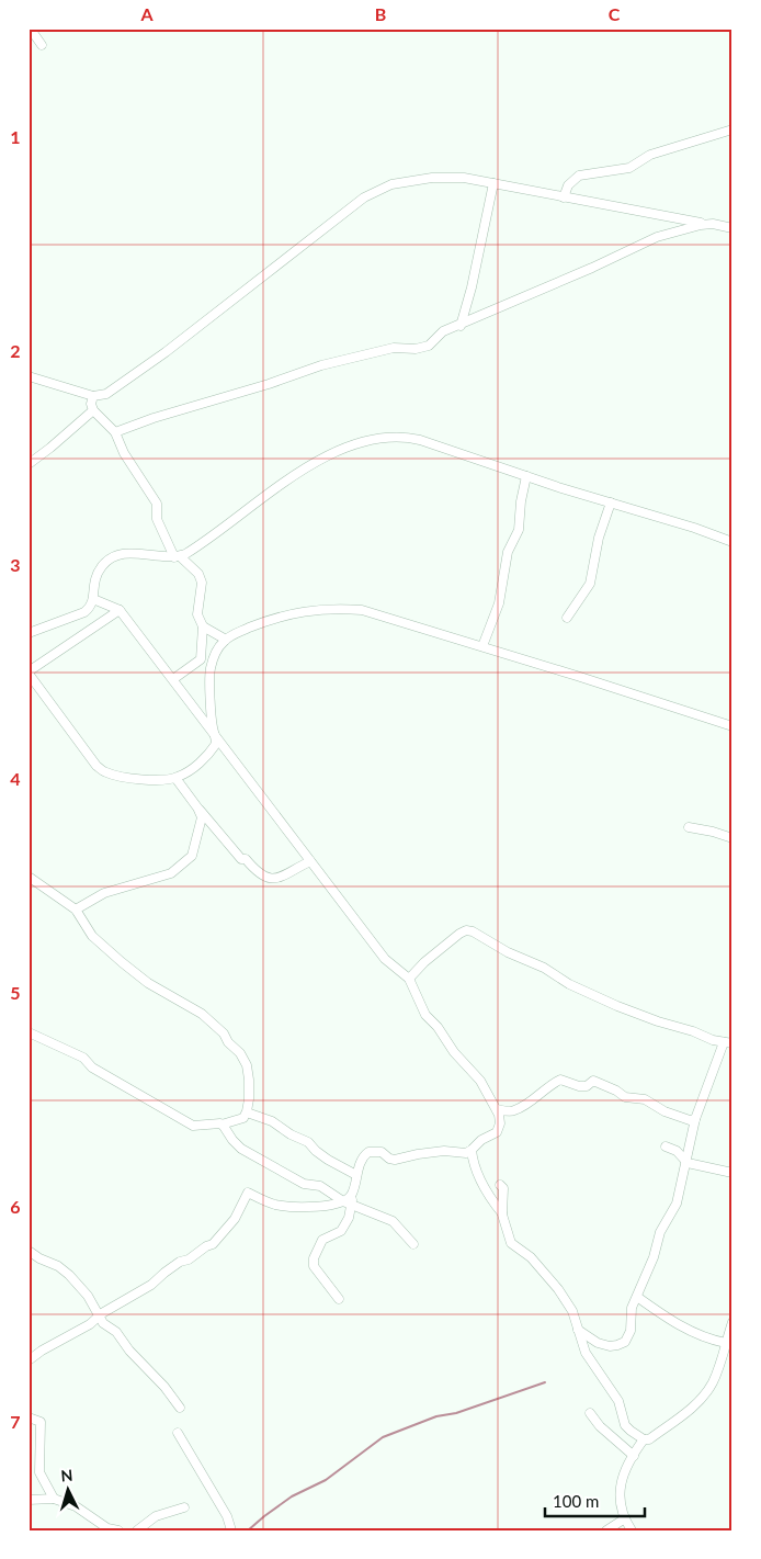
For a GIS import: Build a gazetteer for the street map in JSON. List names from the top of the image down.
{
  "scale_bar": "100 m",
  "north": "top",
  "grid": {
    "columns": ["A", "B", "C"],
    "rows": [
      "1",
      "2",
      "3",
      "4",
      "5",
      "6",
      "7"
    ]
  }
}
